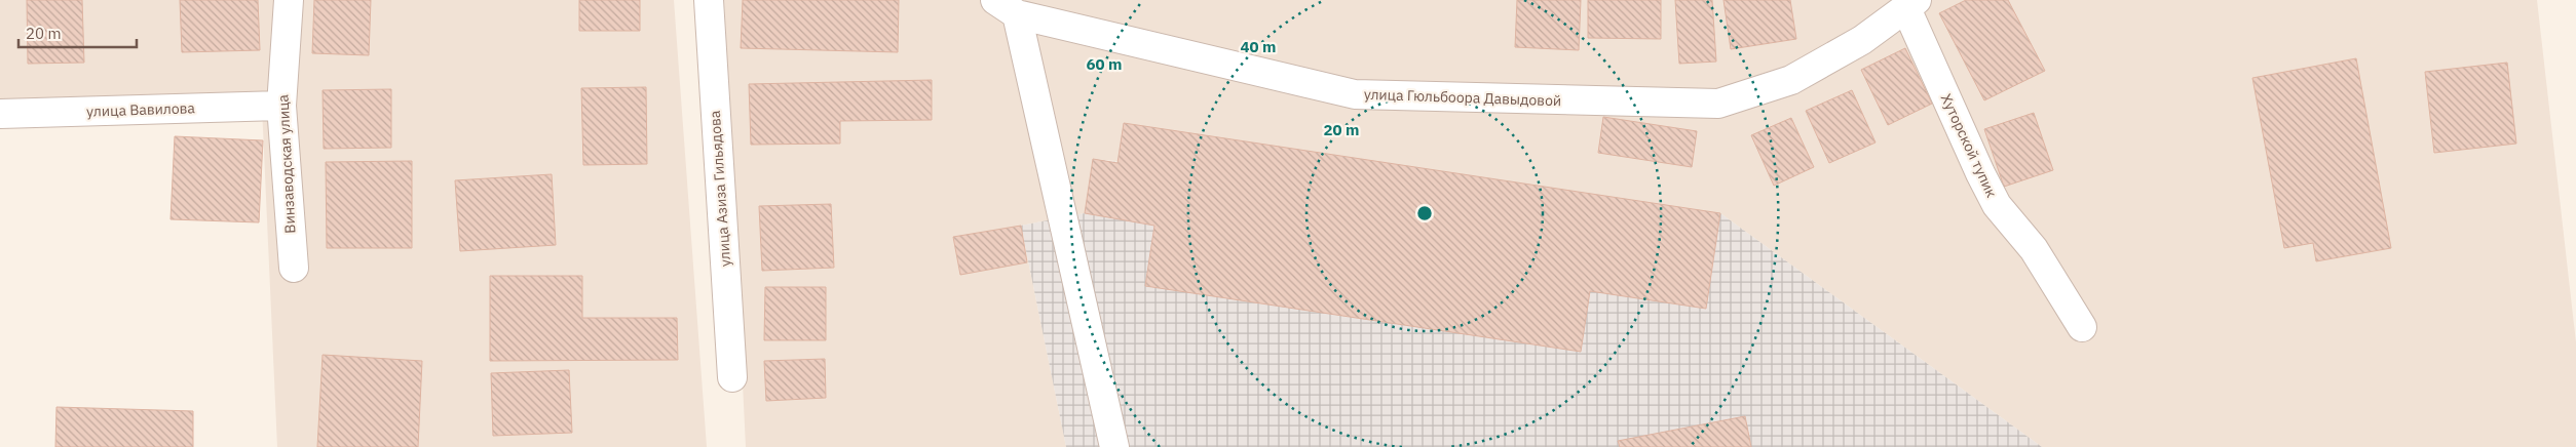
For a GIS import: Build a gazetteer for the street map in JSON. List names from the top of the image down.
{
  "streets": {
    "street": [
      "улица Гюльбоора Давыдовой",
      "улица Вавилова",
      "Хуторской тупик",
      "Винзаводская улица",
      "улица Азиза Гильядова"
    ]
  },
  "crossings": [
    ["улица Гюльбоора Давыдовой", "Хуторской тупик"],
    ["улица Вавилова", "Винзаводская улица"]
  ],
  "scale_bar": "20 m",
  "rings": ["40 m", "60 m", "20 m"]
}
